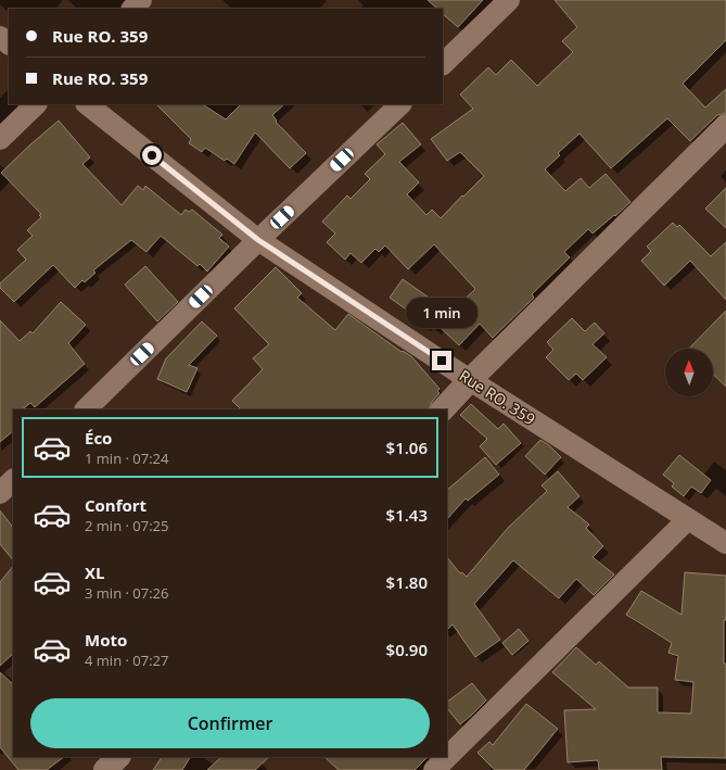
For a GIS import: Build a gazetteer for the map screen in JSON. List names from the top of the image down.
{
  "streets": {
    "street": ["Rue RO. 359"]
  },
  "north": "top",
  "page": {
    "banner": ["Rue RO. 359", "Rue RO. 359"],
    "bubble": "1 min",
    "list": [
      {
        "name": "Éco",
        "note": "1 min · 07:24",
        "value": "$1.06"
      },
      {
        "name": "Confort",
        "note": "2 min · 07:25",
        "value": "$1.43"
      },
      {
        "name": "XL",
        "note": "3 min · 07:26",
        "value": "$1.80"
      },
      {
        "name": "Moto",
        "note": "4 min · 07:27",
        "value": "$0.90"
      }
    ],
    "buttons": "Confirmer"
  }
}
